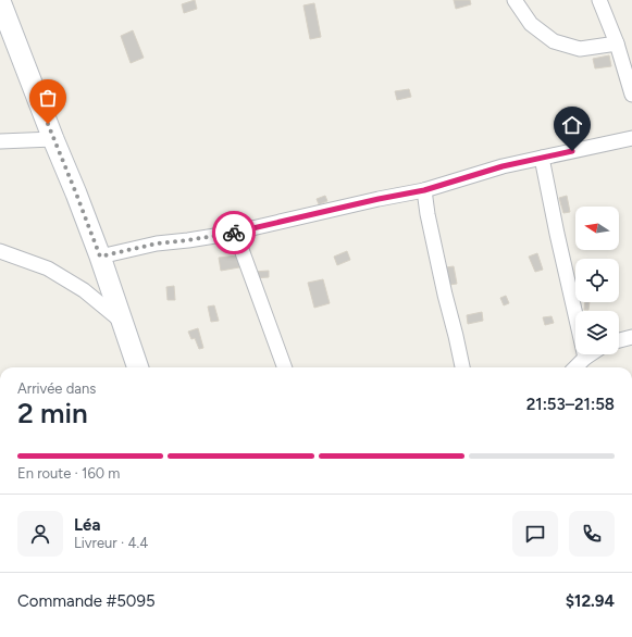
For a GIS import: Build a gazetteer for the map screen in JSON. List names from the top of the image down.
{
  "north": "left",
  "page": {
    "heading": ["2 min", "Arrivée dans", "21:53–21:58"],
    "panel": [
      "Léa",
      "Livreur · 4.4",
      "Commande #5095",
      "$12.94"
    ],
    "bar": "En route · 160 m"
  }
}
